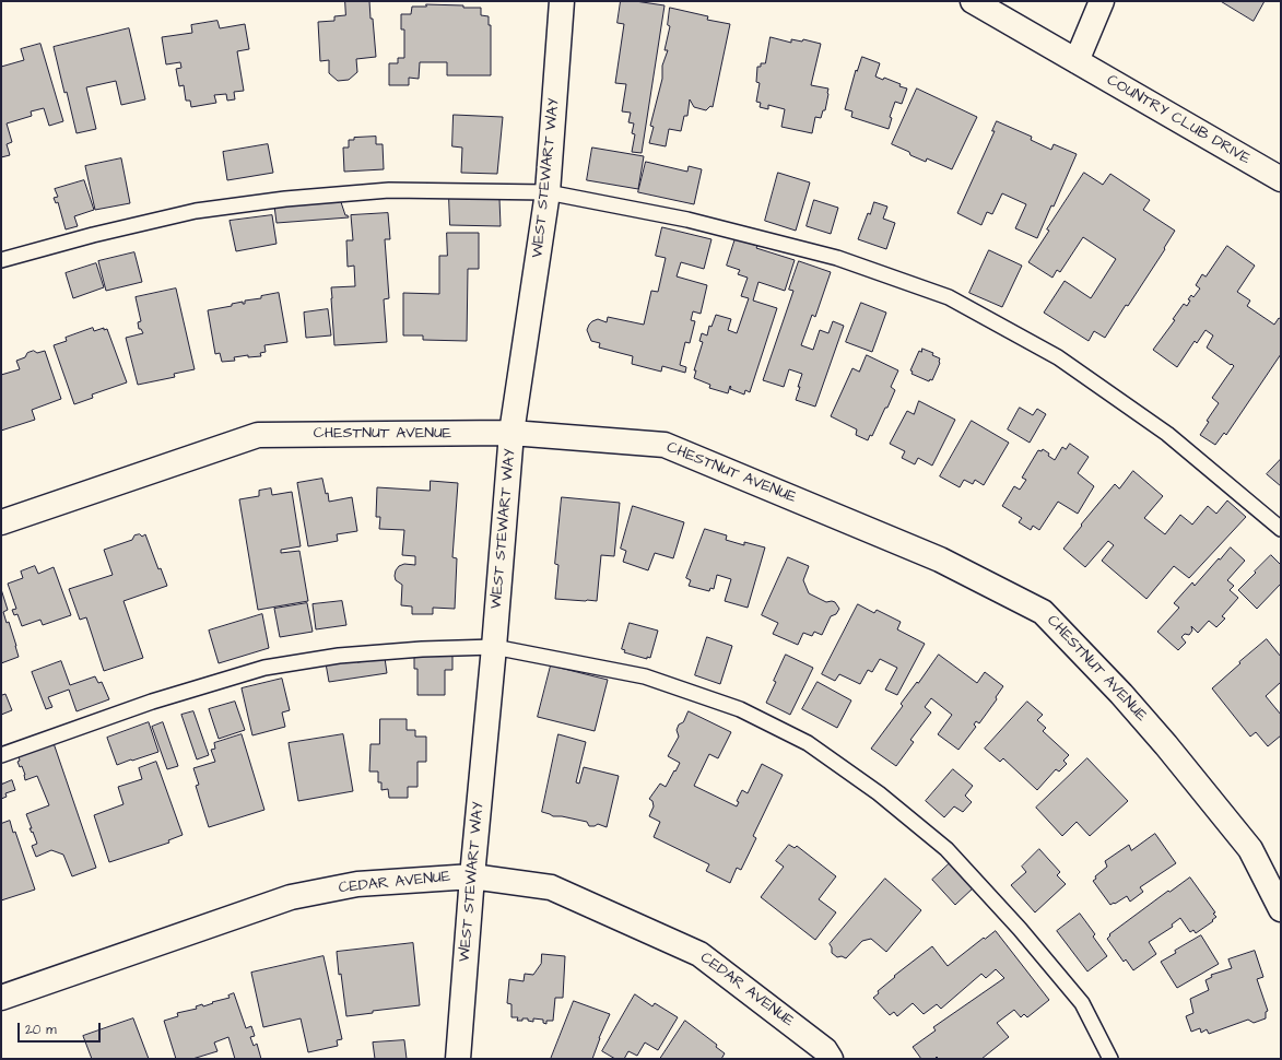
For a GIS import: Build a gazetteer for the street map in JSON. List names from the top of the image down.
{
  "streets": {
    "street": [
      "COUNTRY CLUB DRIVE",
      "WEST STEWART WAY",
      "CHESTNUT AVENUE",
      "CEDAR AVENUE"
    ]
  },
  "crossings": [
    ["WEST STEWART WAY", "CHESTNUT AVENUE"],
    ["WEST STEWART WAY", "CEDAR AVENUE"]
  ],
  "scale_bar": "20 m"
}
